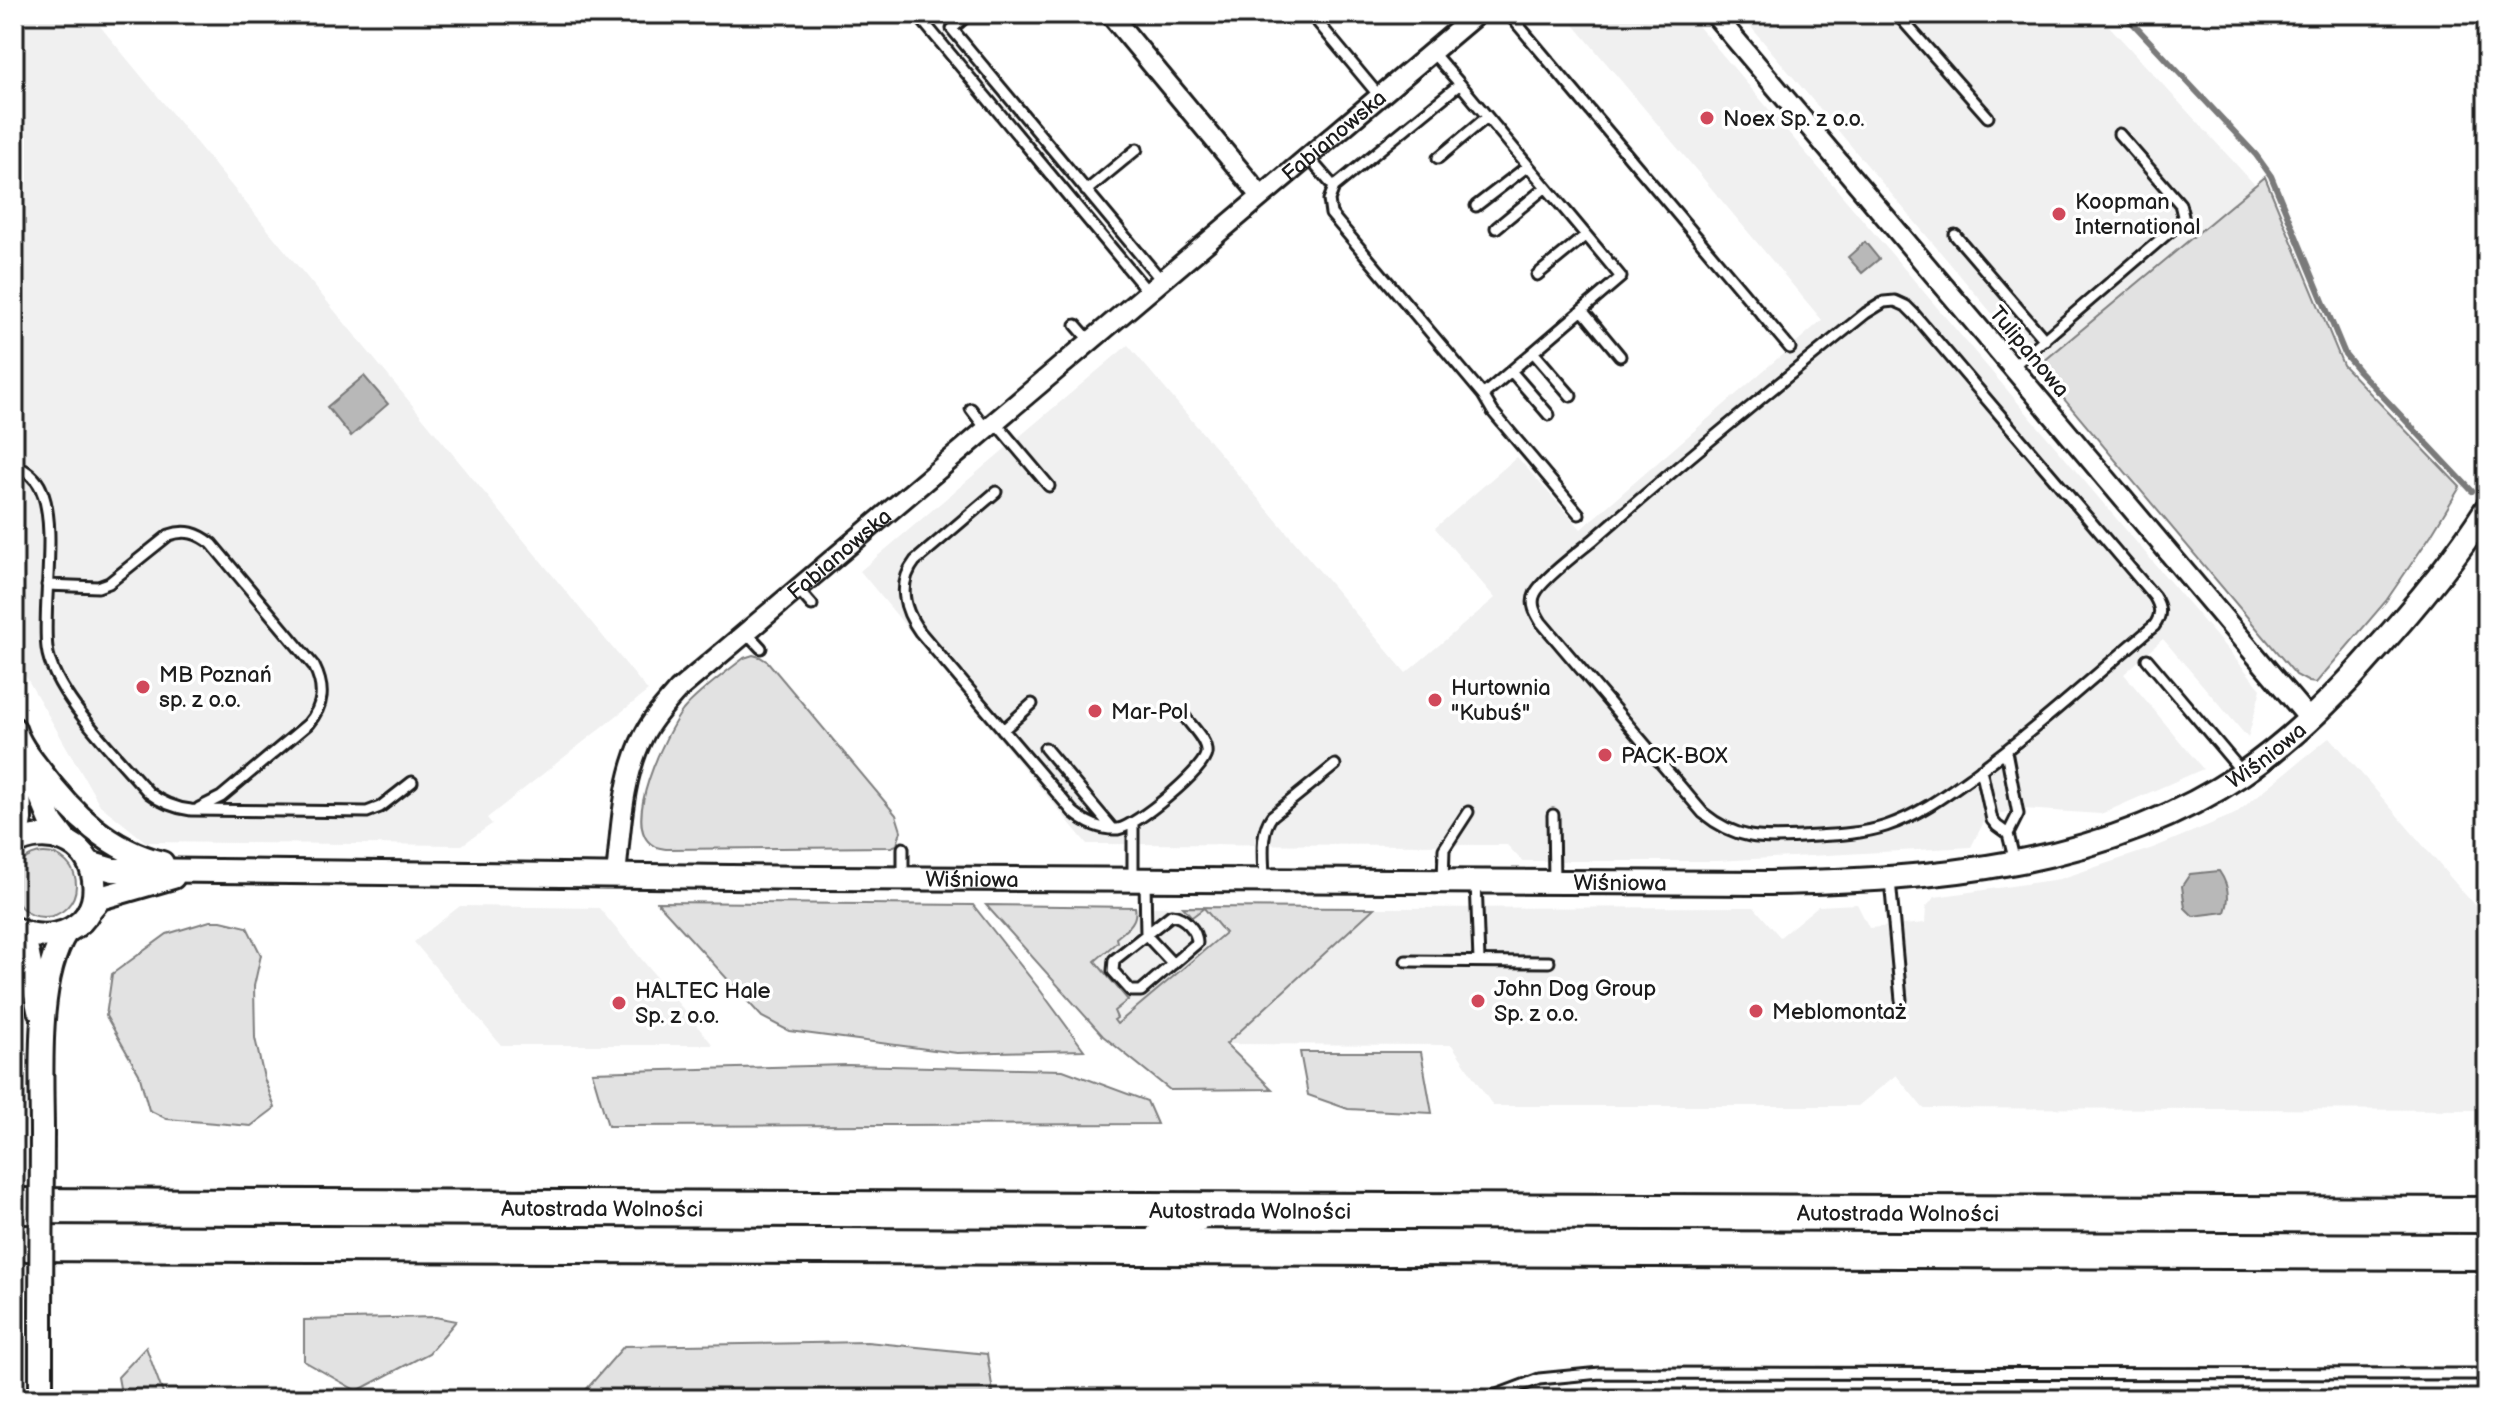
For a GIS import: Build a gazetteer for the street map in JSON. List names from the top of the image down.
{
  "streets": {
    "highway": ["Autostrada Wolności"],
    "street": ["Fabianowska", "Tulipanowa", "Wiśniowa"]
  },
  "crossings": [
    ["Fabianowska", "Wiśniowa"],
    ["Tulipanowa", "Wiśniowa"]
  ],
  "places": [
    "Noex Sp. z o.o.",
    "Koopman International",
    "MB Poznań sp. z o.o.",
    "Hurtownia \"Kubuś\"",
    "Mar-Pol",
    "PACK-BOX",
    "John Dog Group Sp. z o.o.",
    "HALTEC Hale Sp. z o.o.",
    "Meblomontaż"
  ]
}
